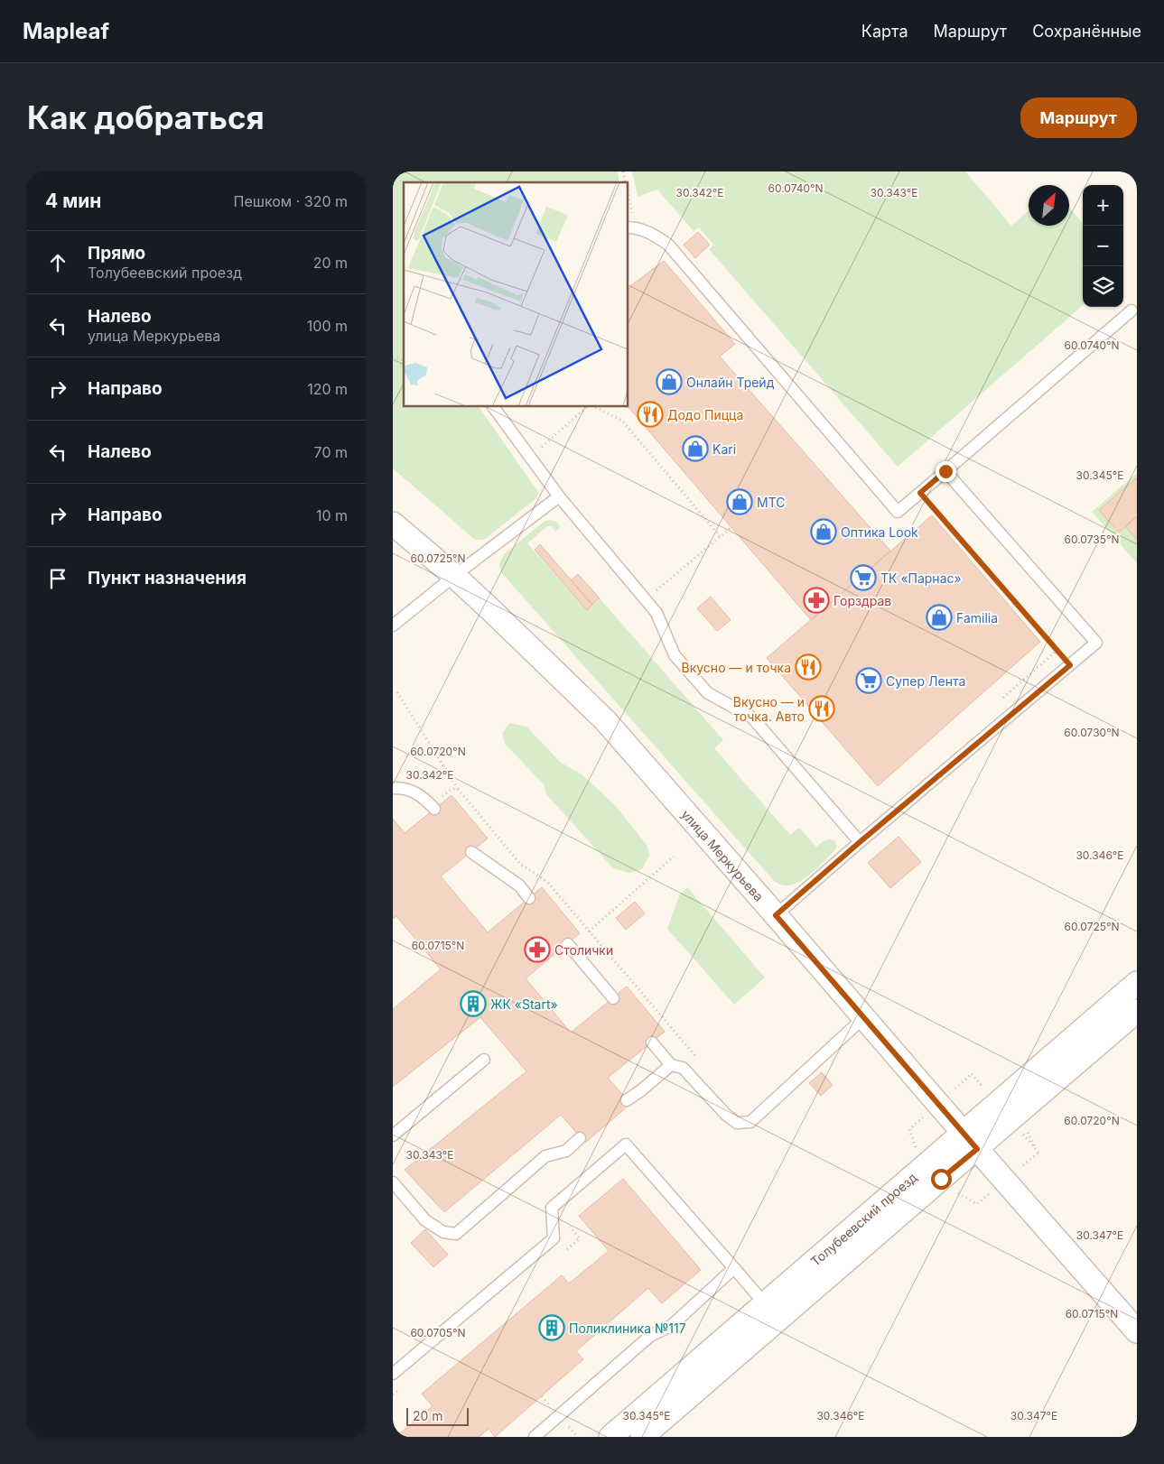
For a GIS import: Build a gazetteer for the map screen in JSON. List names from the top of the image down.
{
  "streets": {
    "street": ["улица Меркурьева", "Толубеевский проезд"]
  },
  "crossings": [
    ["улица Меркурьева", "Толубеевский проезд"]
  ],
  "places": {
    "shop": [
      "Онлайн Трейд",
      "Kari",
      "МТС",
      "Оптика Look",
      "Familia"
    ],
    "restaurant": ["Додо Пицца", "Вкусно — и точка", "Вкусно — и точка. Авто"],
    "supermarket": ["ТК «Парнас»", "Супер Лента"],
    "pharmacy": ["Горздрав", "Столички"],
    "building": ["ЖК «Start»", "Поликлиника №117"]
  },
  "scale_bar": "20 m",
  "north": "top right",
  "page": {
    "header": "Mapleaf",
    "nav": ["Карта", "Маршрут", "Сохранённые"],
    "buttons": "Маршрут",
    "title": "Как добраться",
    "heading": ["4 мин", "Пешком · 320 m"],
    "map_buttons": ["+", "−"],
    "list": [
      ["Прямо", "Толубеевский проезд", "20 m"],
      ["Налево", "улица Меркурьева", "100 m"],
      ["Направо", "120 m"],
      ["Налево", "70 m"],
      ["Направо", "10 m"],
      "Пункт назначения"
    ],
    "scale": "20 m"
  },
  "coordinates": [
    "60.0740°N",
    "30.342°E",
    "30.343°E",
    "30.345°E",
    "60.0735°N",
    "60.0725°N",
    "60.0730°N",
    "60.0720°N",
    "30.346°E",
    "60.0715°N",
    "30.347°E",
    "60.0705°N"
  ]
}
